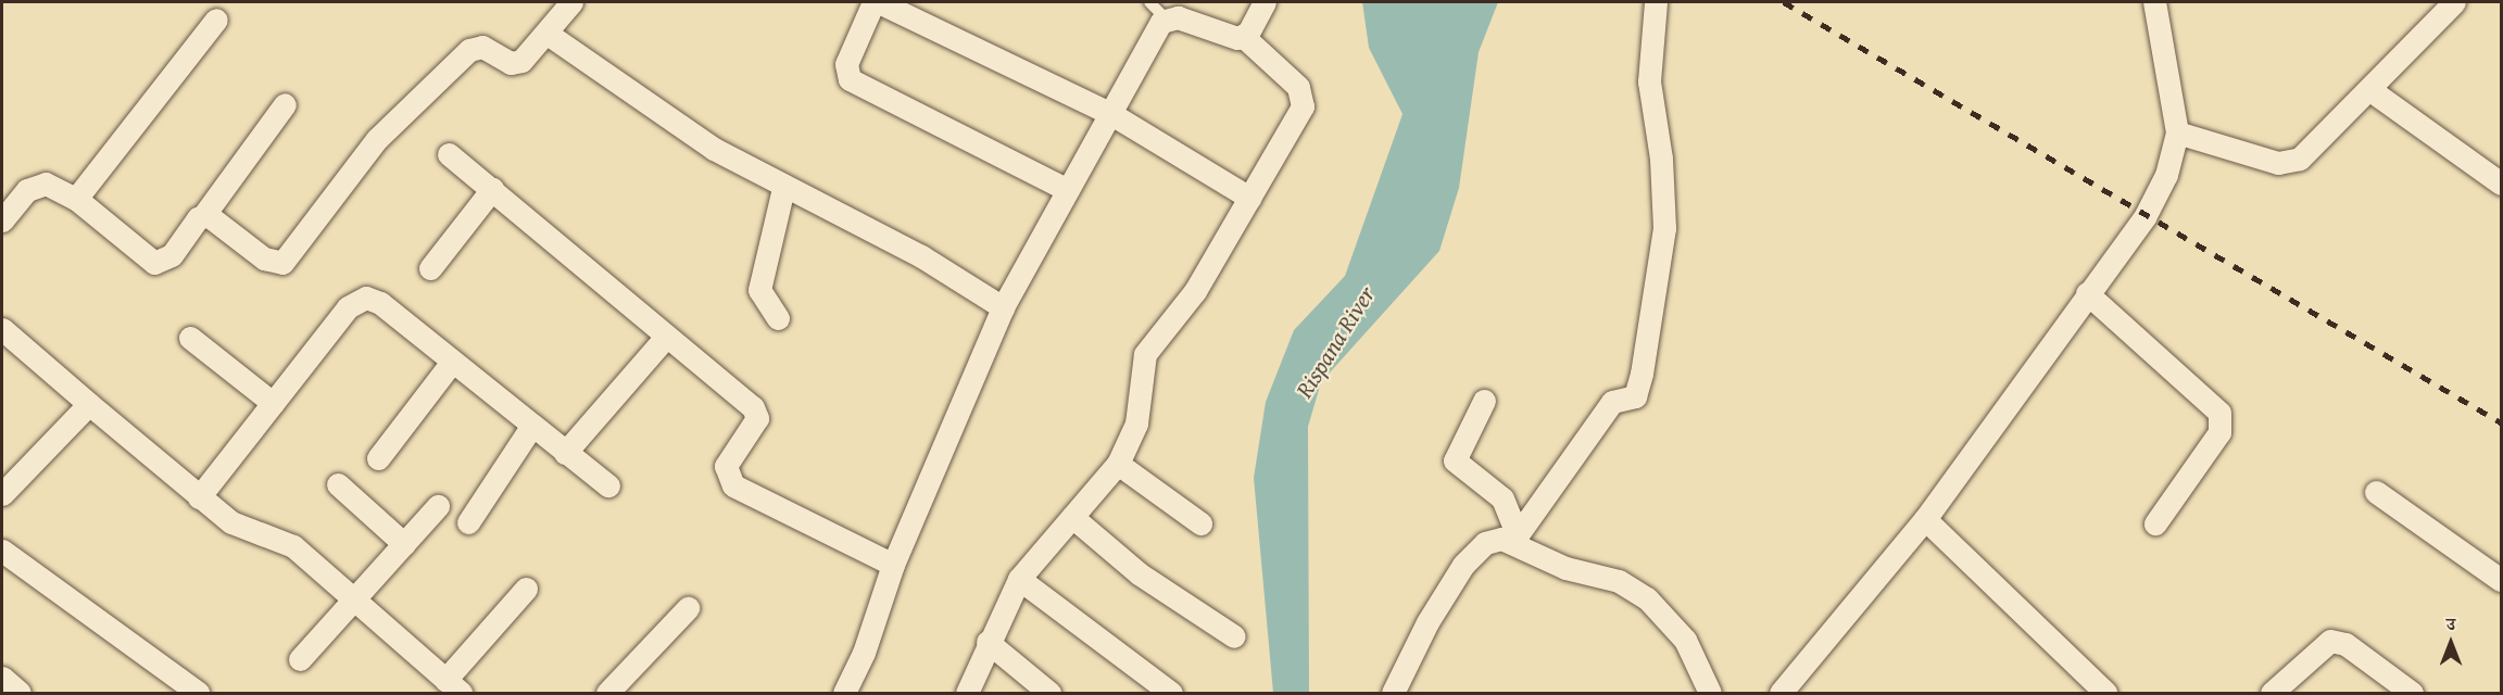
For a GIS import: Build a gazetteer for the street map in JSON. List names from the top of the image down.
{
  "water": ["Rispana River"],
  "north": "top"
}
